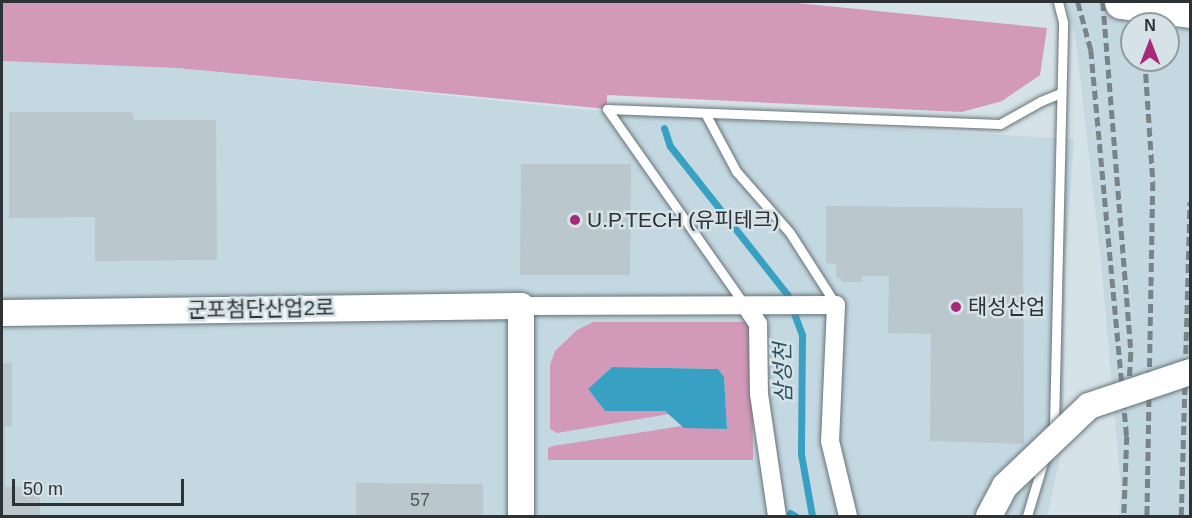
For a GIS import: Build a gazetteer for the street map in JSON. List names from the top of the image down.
{
  "streets": {
    "street": ["군포첨단산업2로"]
  },
  "water": ["삼성천"],
  "places": ["U.P.TECH (유피테크)", "태성산업"],
  "house_numbers": ["57"],
  "scale_bar": "50 m",
  "north": "top"
}
